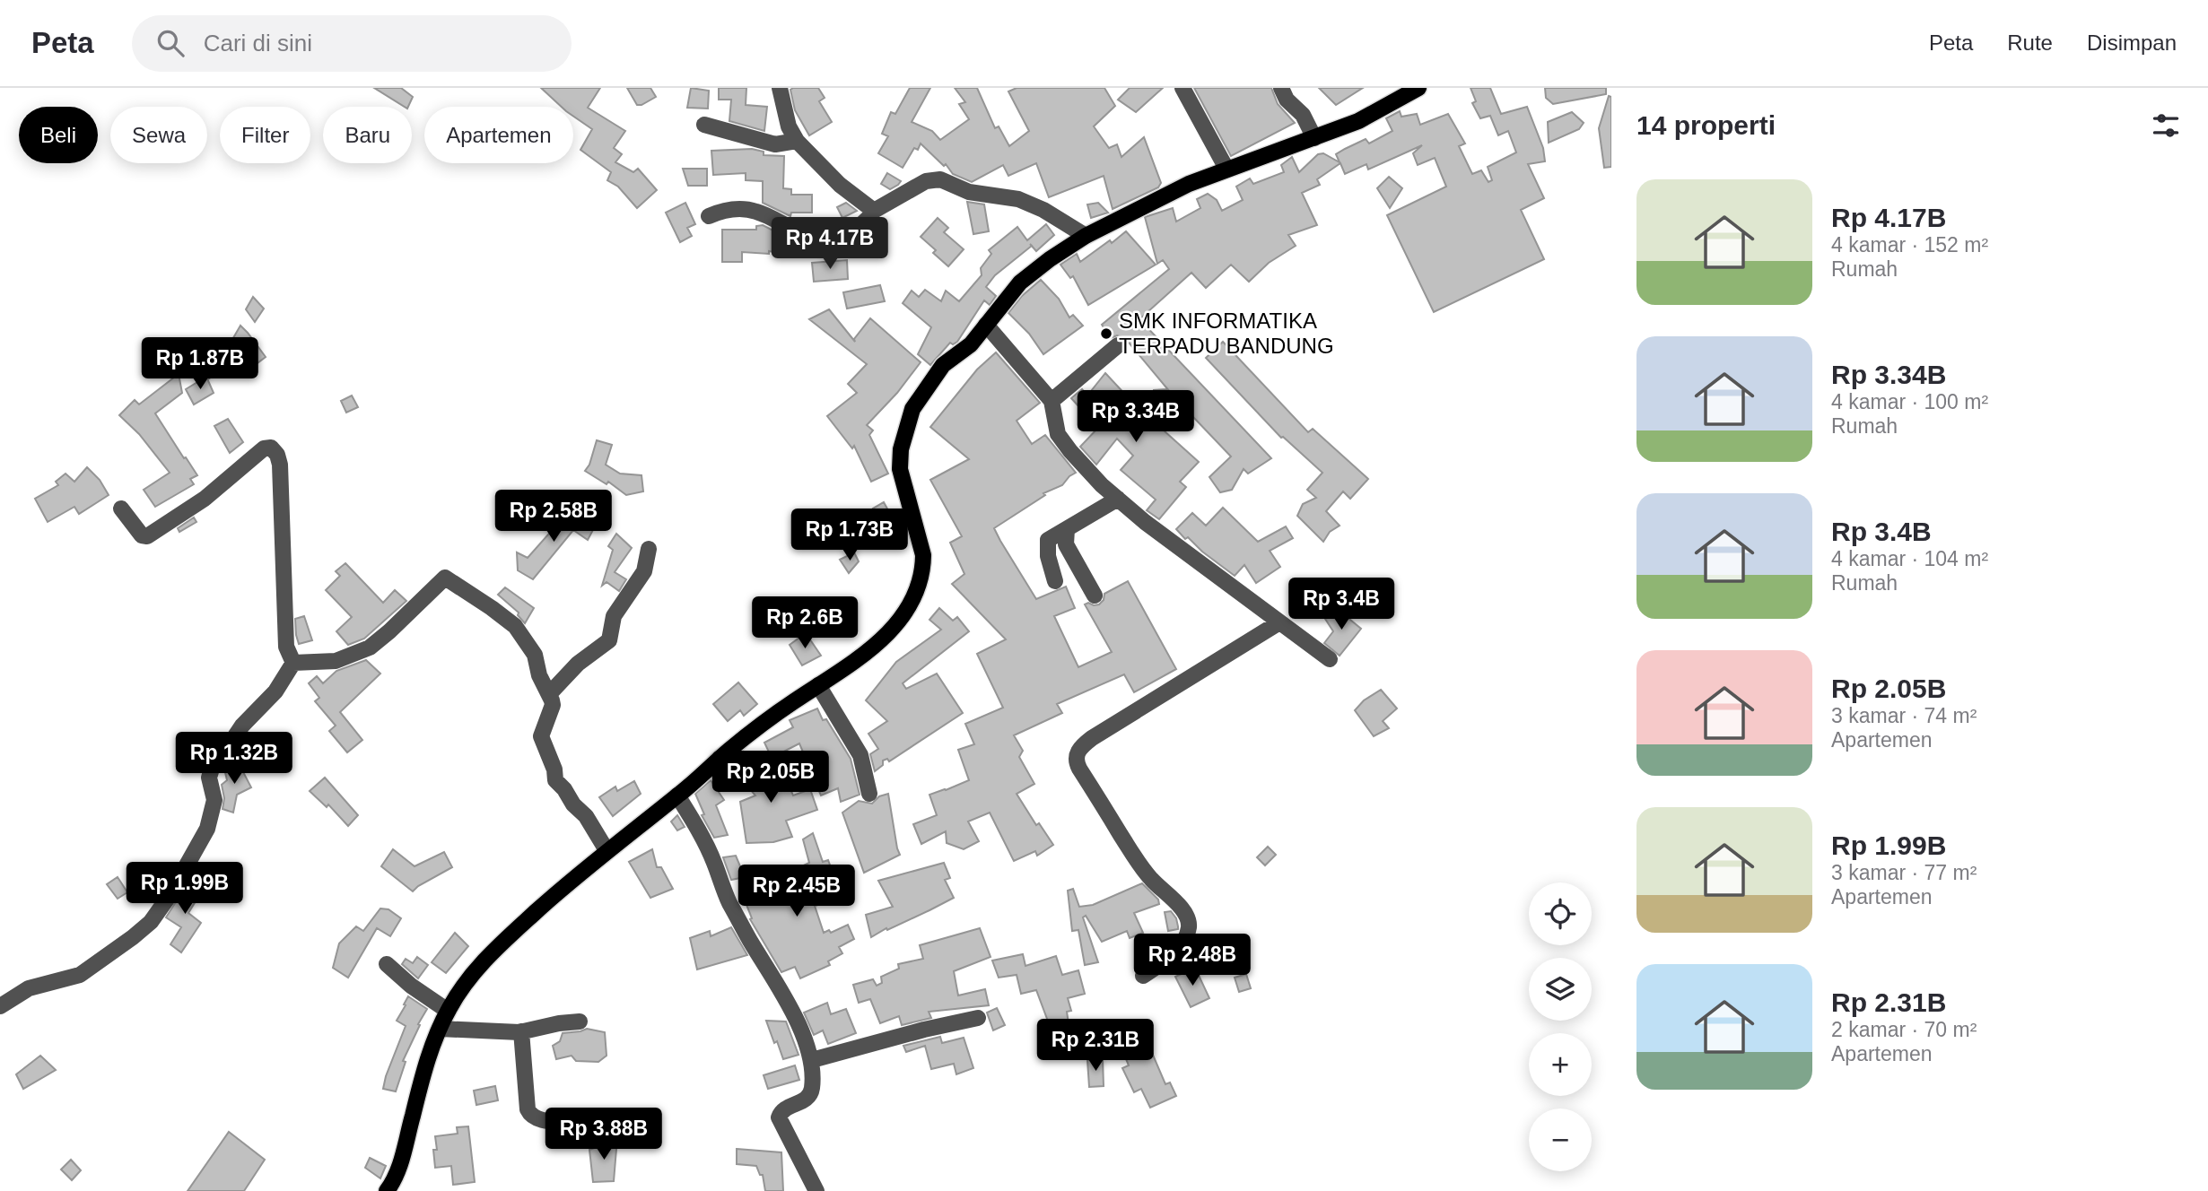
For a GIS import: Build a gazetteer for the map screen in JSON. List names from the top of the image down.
{
  "places": ["SMK INFORMATIKA TERPADU BANDUNG"],
  "page": {
    "header": "Peta",
    "search": "Cari di sini",
    "nav": ["Peta", "Rute", "Disimpan"],
    "heading": "14 properti",
    "chip": [
      "Beli",
      "Sewa",
      "Filter",
      "Baru",
      "Apartemen"
    ],
    "list": [
      {
        "name": "Rp 4.17B",
        "note": "4 kamar · 152 m² · Rumah"
      },
      {
        "name": "Rp 3.34B",
        "note": "4 kamar · 100 m² · Rumah"
      },
      {
        "name": "Rp 3.4B",
        "note": "4 kamar · 104 m² · Rumah"
      },
      {
        "name": "Rp 2.05B",
        "note": "3 kamar · 74 m² · Apartemen"
      },
      {
        "name": "Rp 1.99B",
        "note": "3 kamar · 77 m² · Apartemen"
      },
      {
        "name": "Rp 2.31B",
        "note": "2 kamar · 70 m² · Apartemen"
      }
    ],
    "price": [
      "Rp 4.17B",
      "Rp 1.87B",
      "Rp 3.34B",
      "Rp 2.58B",
      "Rp 1.73B",
      "Rp 3.4B",
      "Rp 2.6B",
      "Rp 1.32B",
      "Rp 2.05B",
      "Rp 1.99B",
      "Rp 2.45B",
      "Rp 2.48B",
      "Rp 2.31B",
      "Rp 3.88B"
    ],
    "map_buttons": ["+", "−"]
  }
}
